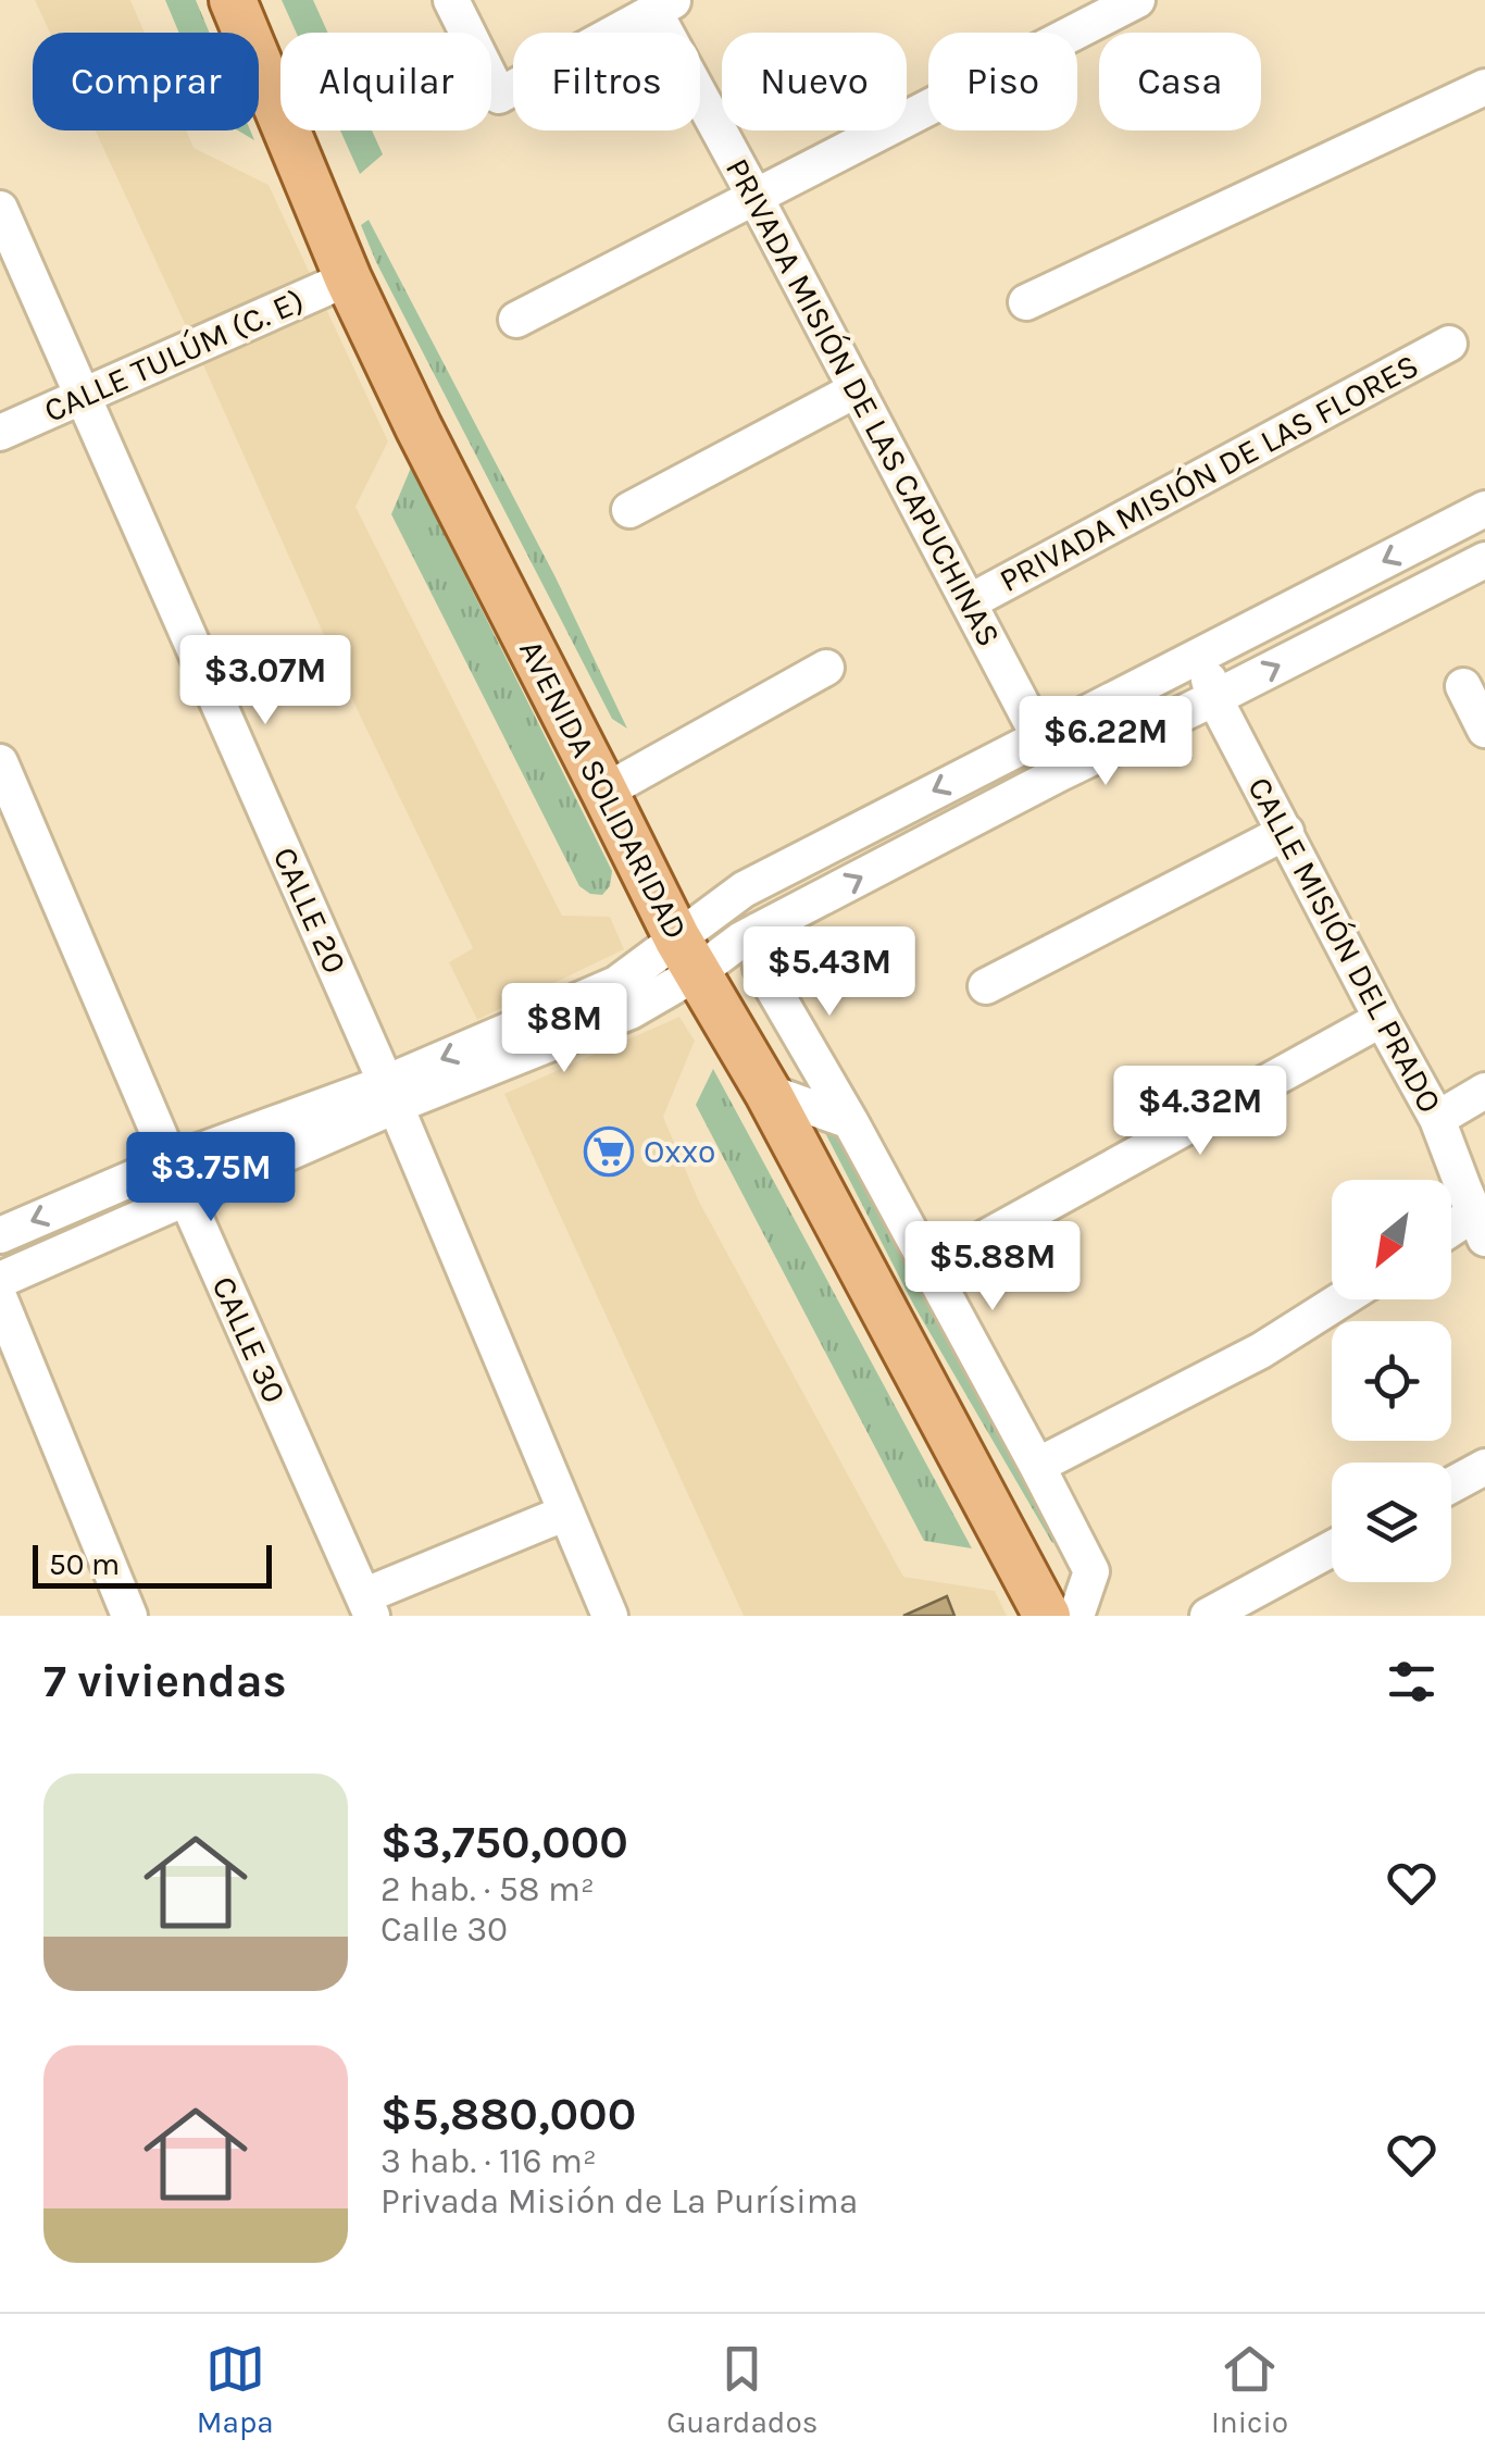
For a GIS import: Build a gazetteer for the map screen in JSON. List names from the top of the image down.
{
  "streets": {
    "main road": ["AVENIDA SOLIDARIDAD"],
    "street": [
      "CALLE TULÚM (C. E)",
      "PRIVADA MISIÓN DE LAS CAPUCHINAS",
      "PRIVADA MISIÓN DE LAS FLORES",
      "CALLE 20",
      "CALLE MISIÓN DEL PRADO",
      "CALLE 30"
    ]
  },
  "crossings": [
    ["CALLE TULÚM (C. E)", "AVENIDA SOLIDARIDAD"],
    ["CALLE TULÚM (C. E)", "CALLE 20"],
    ["PRIVADA MISIÓN DE LAS CAPUCHINAS", "PRIVADA MISIÓN DE LAS FLORES"]
  ],
  "places": {
    "supermarket": ["Oxxo"]
  },
  "scale_bar": "50 m",
  "north": "bottom left",
  "page": {
    "chip": [
      "Comprar",
      "Alquilar",
      "Filtros",
      "Nuevo",
      "Piso",
      "Casa"
    ],
    "price": [
      "$3.07M",
      "$6.22M",
      "$5.43M",
      "$8M",
      "$4.32M",
      "$3.75M",
      "$5.88M"
    ],
    "scale": "50 m",
    "heading": "7 viviendas",
    "list": [
      {
        "name": "$3,750,000",
        "note": "2 hab. · 58 m² · Calle 30"
      },
      {
        "name": "$5,880,000",
        "note": "3 hab. · 116 m² · Privada Misión de La Purísima"
      }
    ],
    "tabs": ["Mapa", "Guardados", "Inicio"]
  }
}
